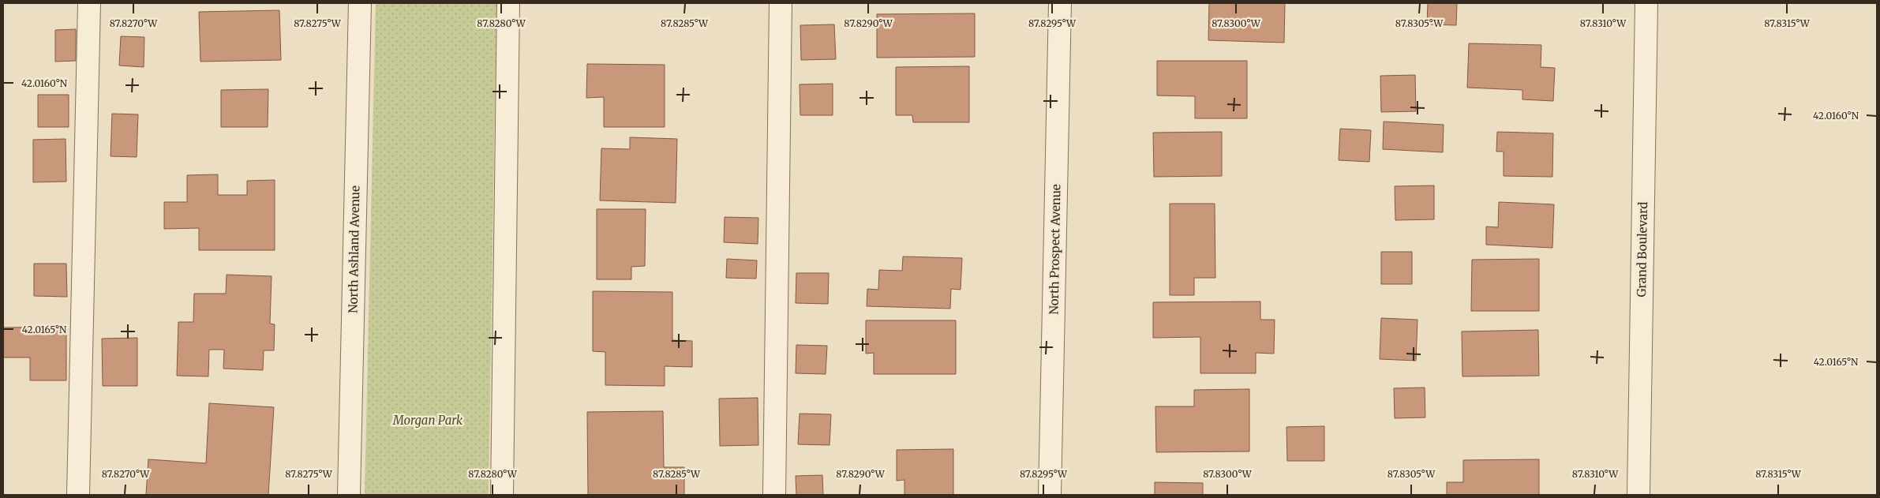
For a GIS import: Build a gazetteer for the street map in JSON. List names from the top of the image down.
{
  "streets": {
    "street": ["North Ashland Avenue", "North Prospect Avenue", "Grand Boulevard"]
  },
  "parks": ["Morgan Park"],
  "coordinates": [
    "87.8270°W",
    "87.8275°W",
    "87.8280°W",
    "87.8285°W",
    "87.8290°W",
    "87.8295°W",
    "87.8300°W",
    "87.8305°W",
    "87.8310°W",
    "87.8315°W",
    "42.0160°N",
    "42.0165°N"
  ]
}
